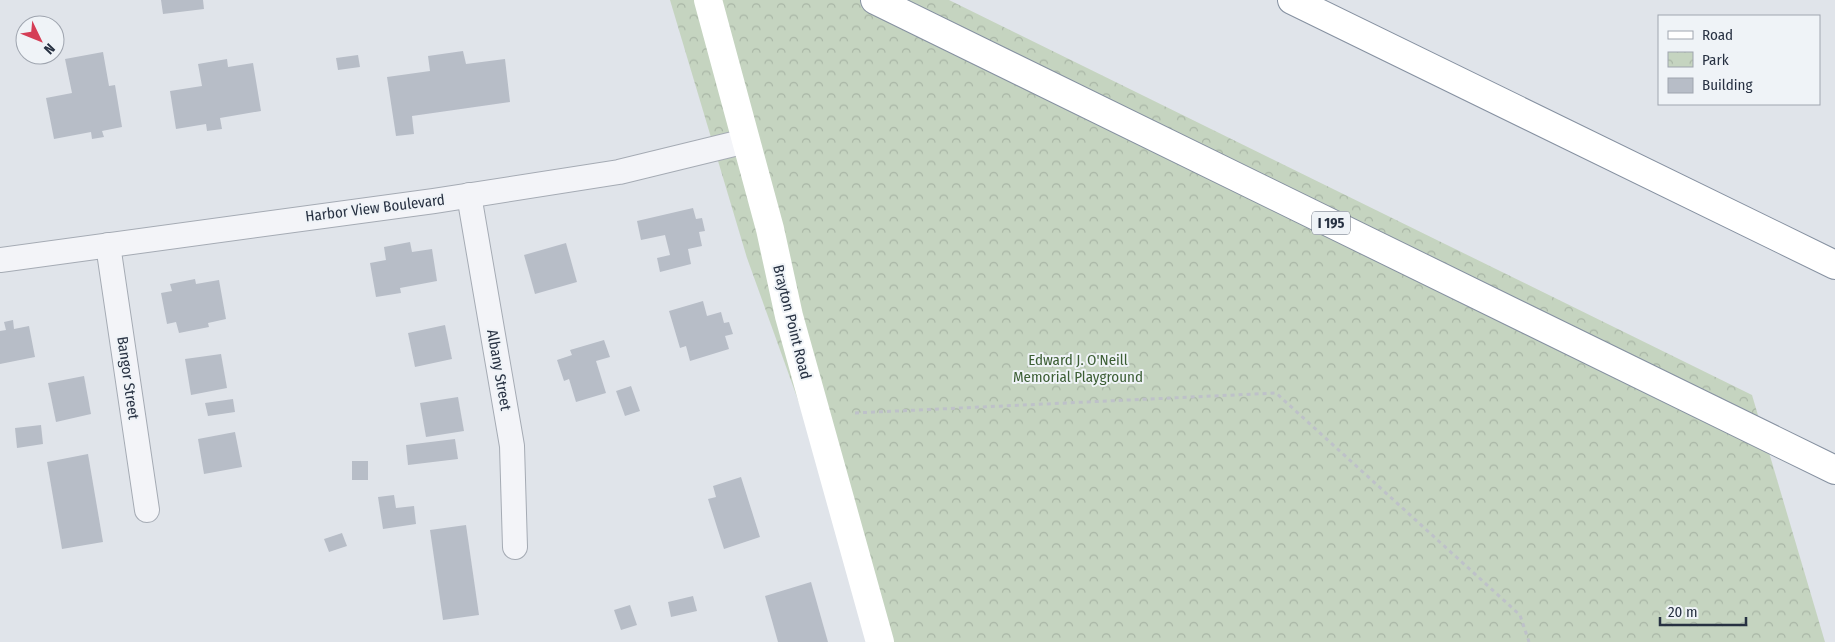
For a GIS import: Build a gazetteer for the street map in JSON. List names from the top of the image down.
{
  "streets": {
    "main road": ["I 195", "Brayton Point Road"],
    "street": ["Harbor View Boulevard", "Albany Street", "Bangor Street"]
  },
  "crossings": [
    ["Harbor View Boulevard", "Brayton Point Road"],
    ["Harbor View Boulevard", "Albany Street"],
    ["Harbor View Boulevard", "Bangor Street"]
  ],
  "parks": ["Edward J. O'Neill Memorial Playground"],
  "legend": ["Road", "Park", "Building"],
  "scale_bar": "20 m",
  "north": "bottom right"
}
